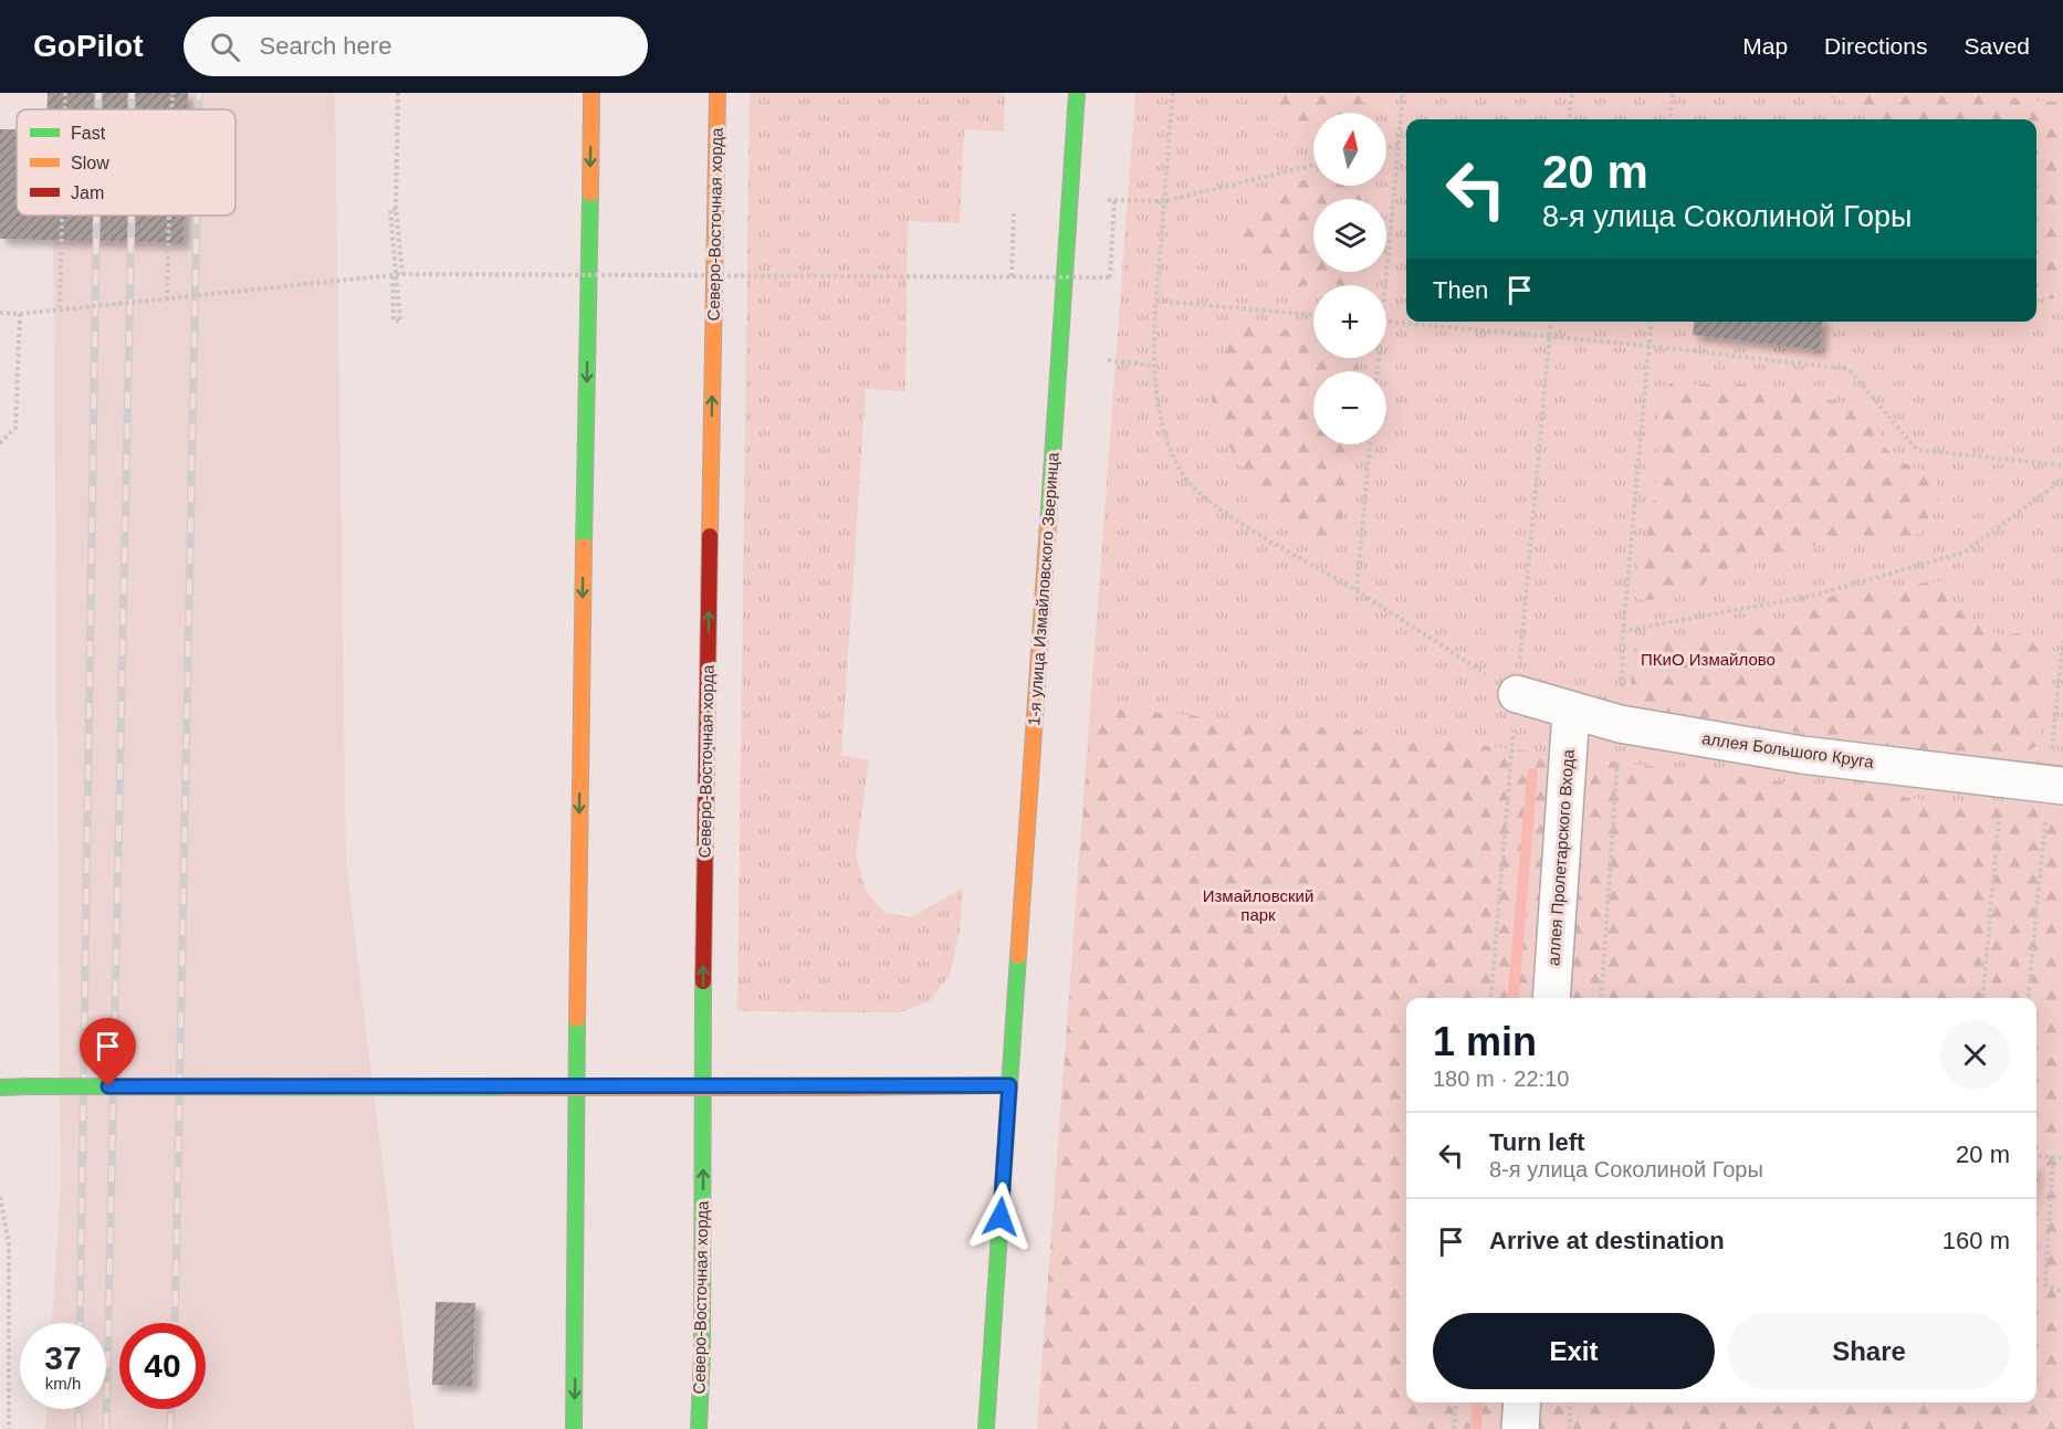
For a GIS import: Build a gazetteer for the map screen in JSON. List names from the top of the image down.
{
  "streets": {
    "main road": ["Северо-Восточная хорда", "1-я улица Измайловского Зверинца"],
    "street": ["аллея Большого Круга", "аллея Пролетарского Входа"]
  },
  "crossings": [
    ["аллея Большого Круга", "аллея Пролетарского Входа"]
  ],
  "parks": ["ПКиО Измайлово", "Измайловский парк"],
  "legend": ["Fast", "Slow", "Jam"],
  "north": "top",
  "page": {
    "header": "GoPilot",
    "search": "Search here",
    "nav": ["Map", "Directions", "Saved"],
    "map_buttons": ["+", "−"],
    "turn": ["20 m", "8-я улица Соколиной Горы"],
    "then": "Then",
    "heading": ["1 min", "180 m · 22:10"],
    "list": [
      {
        "name": "Turn left",
        "note": "8-я улица Соколиной Горы",
        "value": "20 m"
      },
      {
        "name": "Arrive at destination",
        "value": "160 m"
      }
    ],
    "buttons": ["Exit", "Share"],
    "speed": "37 km/h",
    "limit": "40"
  }
}
